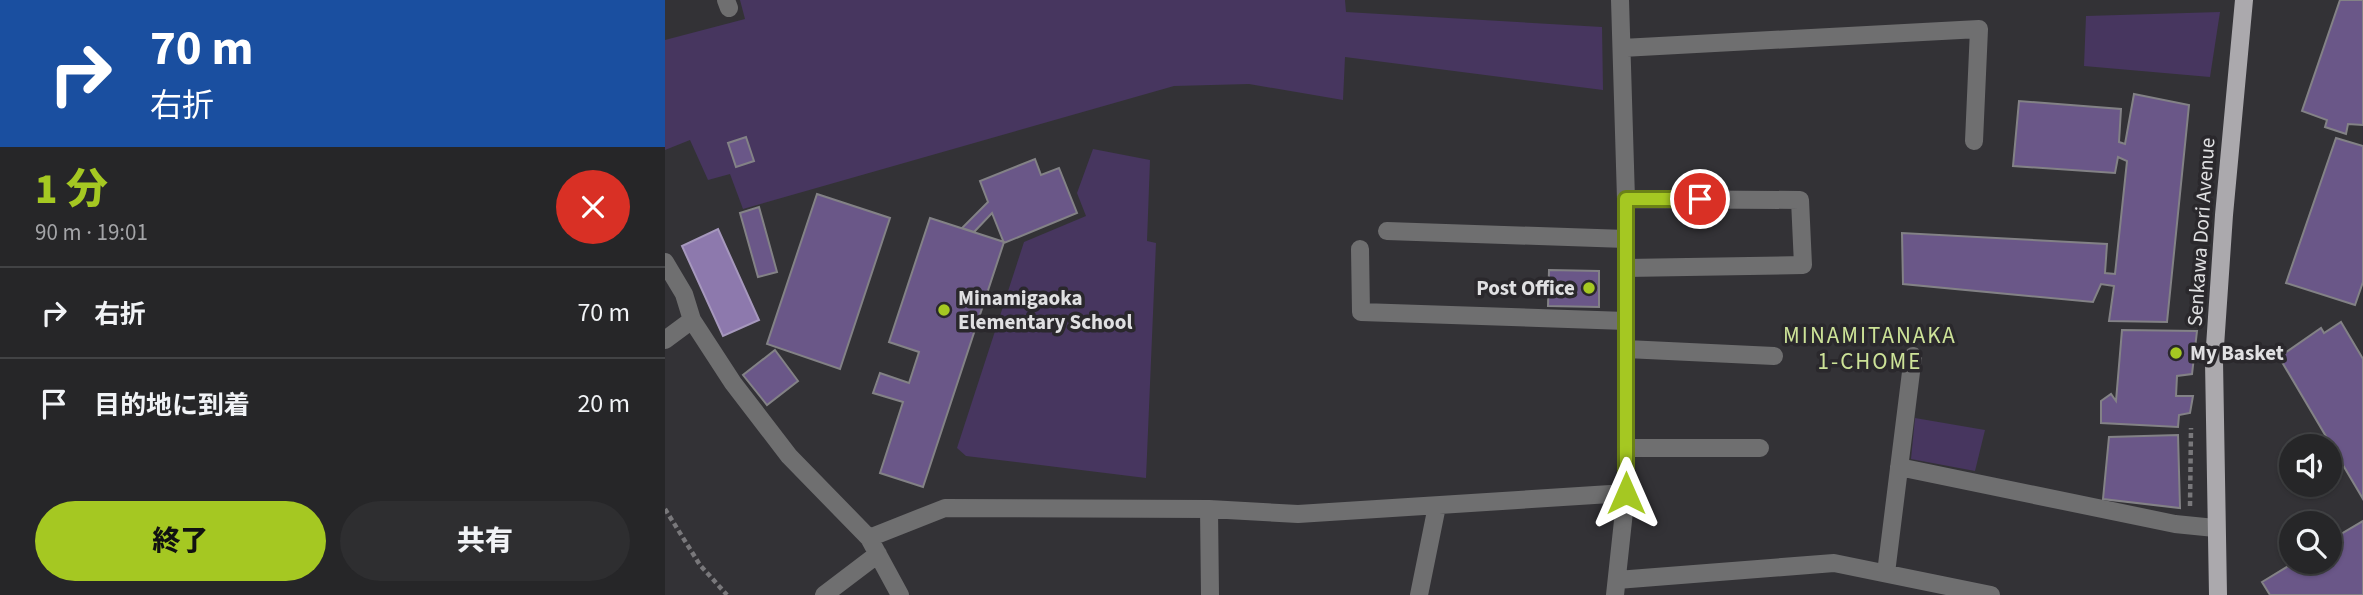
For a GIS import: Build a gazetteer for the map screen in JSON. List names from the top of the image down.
{
  "streets": {
    "main road": ["Senkawa Dori Avenue"]
  },
  "districts": ["MINAMITANAKA 1-CHOME"],
  "places": ["Post Office", "Minamigaoka Elementary School", "My Basket"],
  "page": {
    "turn": ["70 m", "右折"],
    "heading": ["1 分", "90 m · 19:01"],
    "list": [
      {
        "name": "右折",
        "value": "70 m"
      },
      {
        "name": "目的地に到着",
        "value": "20 m"
      }
    ],
    "buttons": ["終了", "共有"]
  }
}
